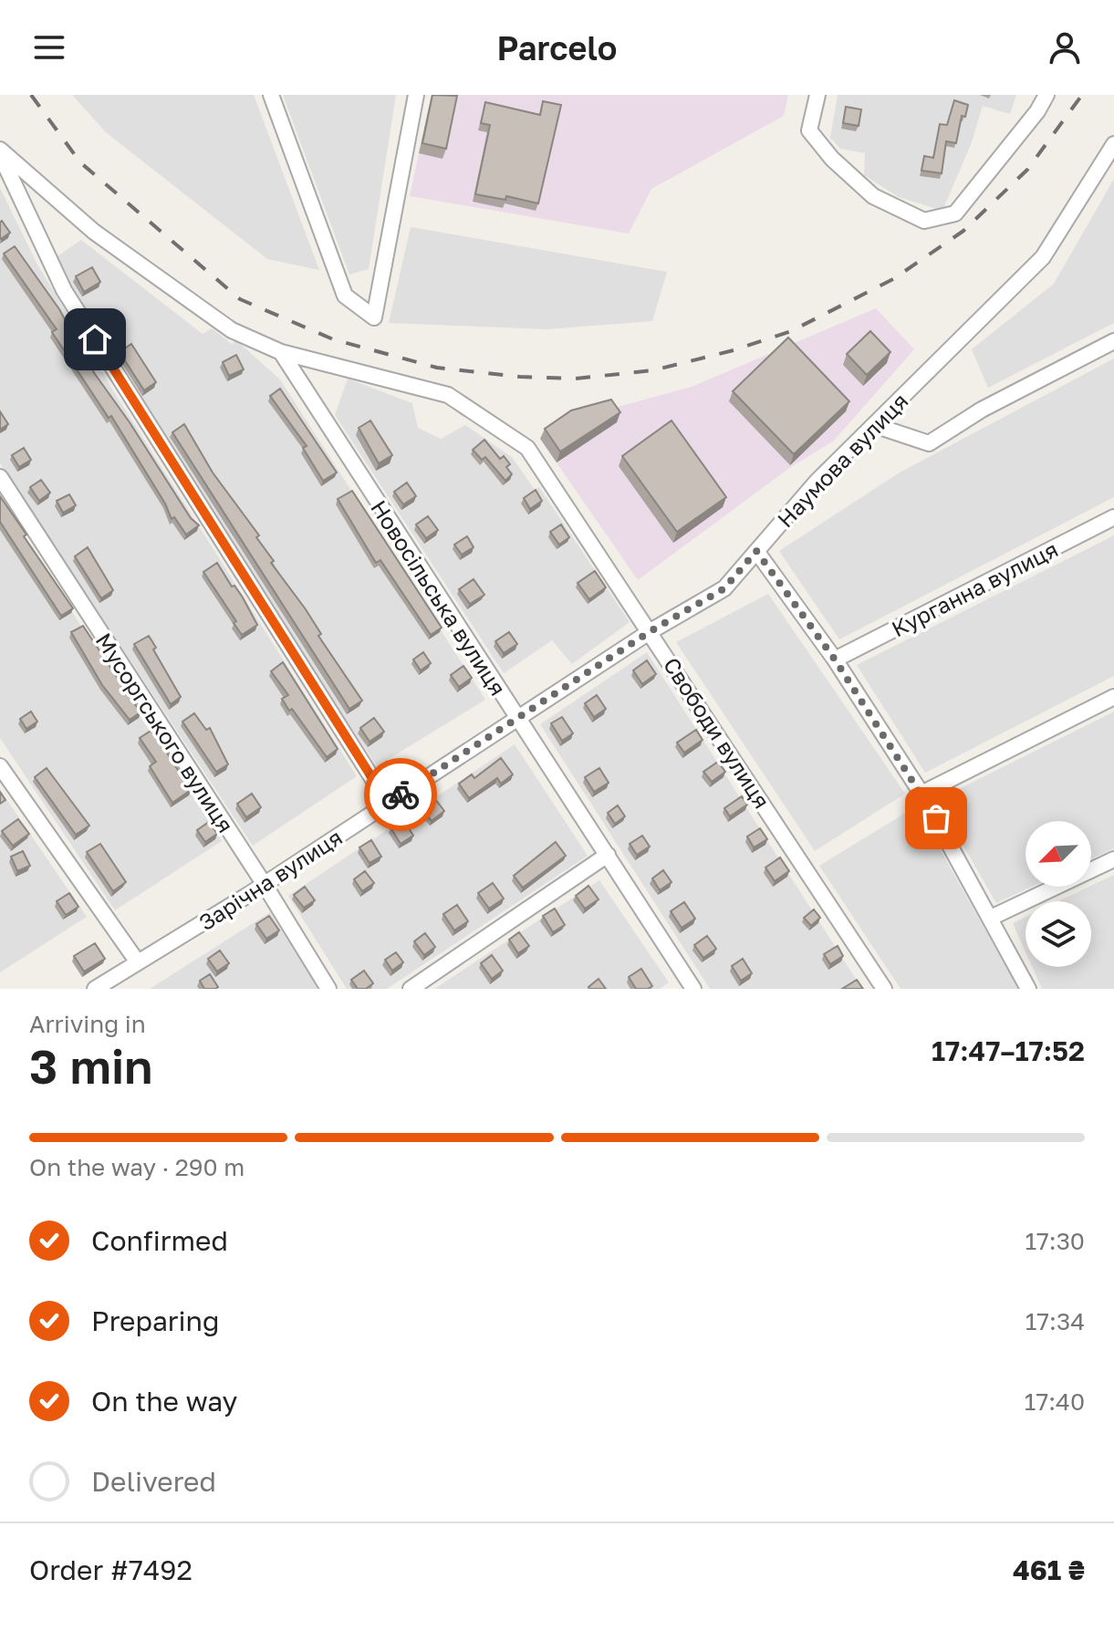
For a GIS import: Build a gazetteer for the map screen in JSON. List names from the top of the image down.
{
  "streets": {
    "street": [
      "Наумова вулиця",
      "Курганна вулиця",
      "Новосільська вулиця",
      "Мусоргського вулиця",
      "Свободи вулиця",
      "Зарічна вулиця"
    ]
  },
  "crossings": [
    ["Наумова вулиця", "Новосільська вулиця"],
    ["Наумова вулиця", "Свободи вулиця"],
    ["Наумова вулиця", "Зарічна вулиця"],
    ["Новосільська вулиця", "Свободи вулиця"],
    ["Новосільська вулиця", "Зарічна вулиця"],
    ["Мусоргського вулиця", "Зарічна вулиця"]
  ],
  "north": "bottom left",
  "page": {
    "header": "Parcelo",
    "heading": ["3 min", "Arriving in", "17:47–17:52"],
    "panel": ["Order #7492", "461 ₴"],
    "bar": "On the way · 290 m",
    "list": [
      ["Confirmed", "17:30"],
      ["Preparing", "17:34"],
      ["On the way", "17:40"],
      "Delivered"
    ]
  }
}
